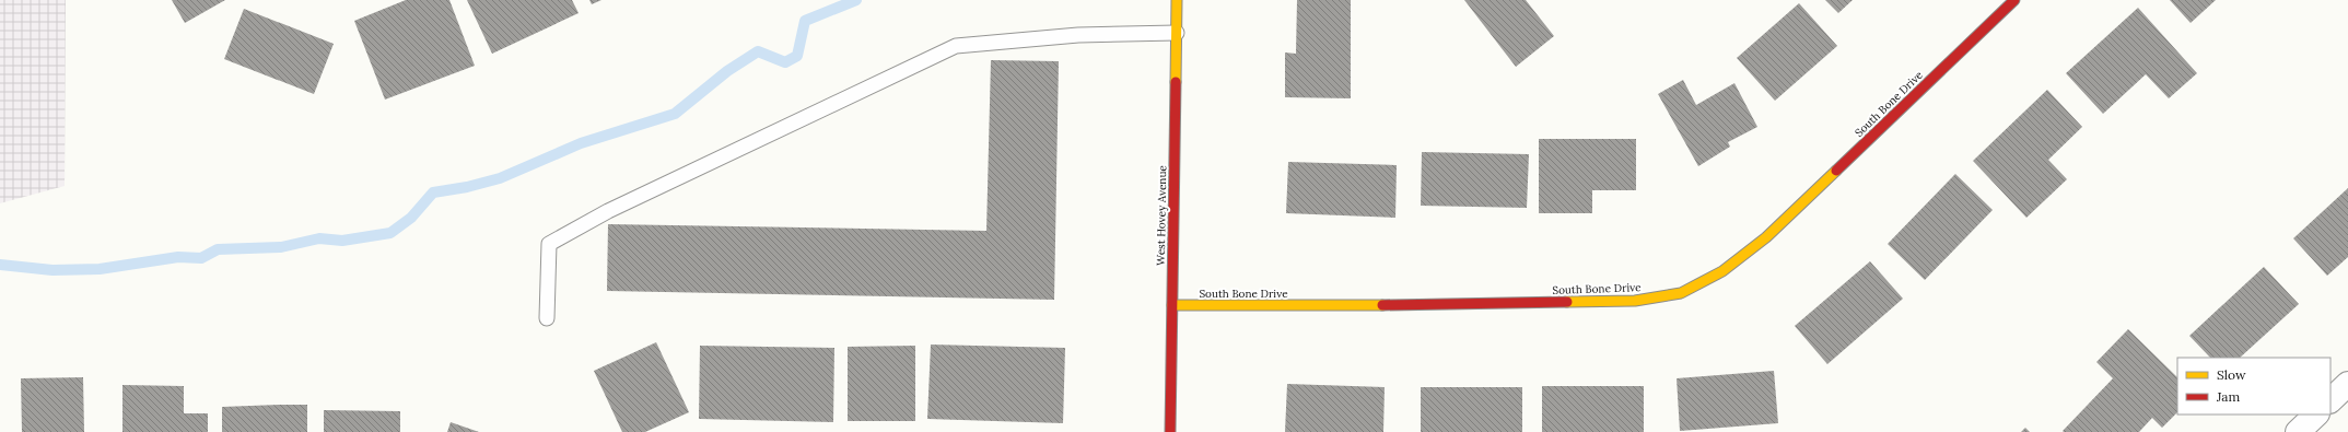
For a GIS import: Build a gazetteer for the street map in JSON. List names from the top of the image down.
{
  "streets": {
    "street": ["South Bone Drive", "West Hovey Avenue"]
  },
  "crossings": [
    ["South Bone Drive", "West Hovey Avenue"]
  ],
  "legend": ["Slow", "Jam"]
}
